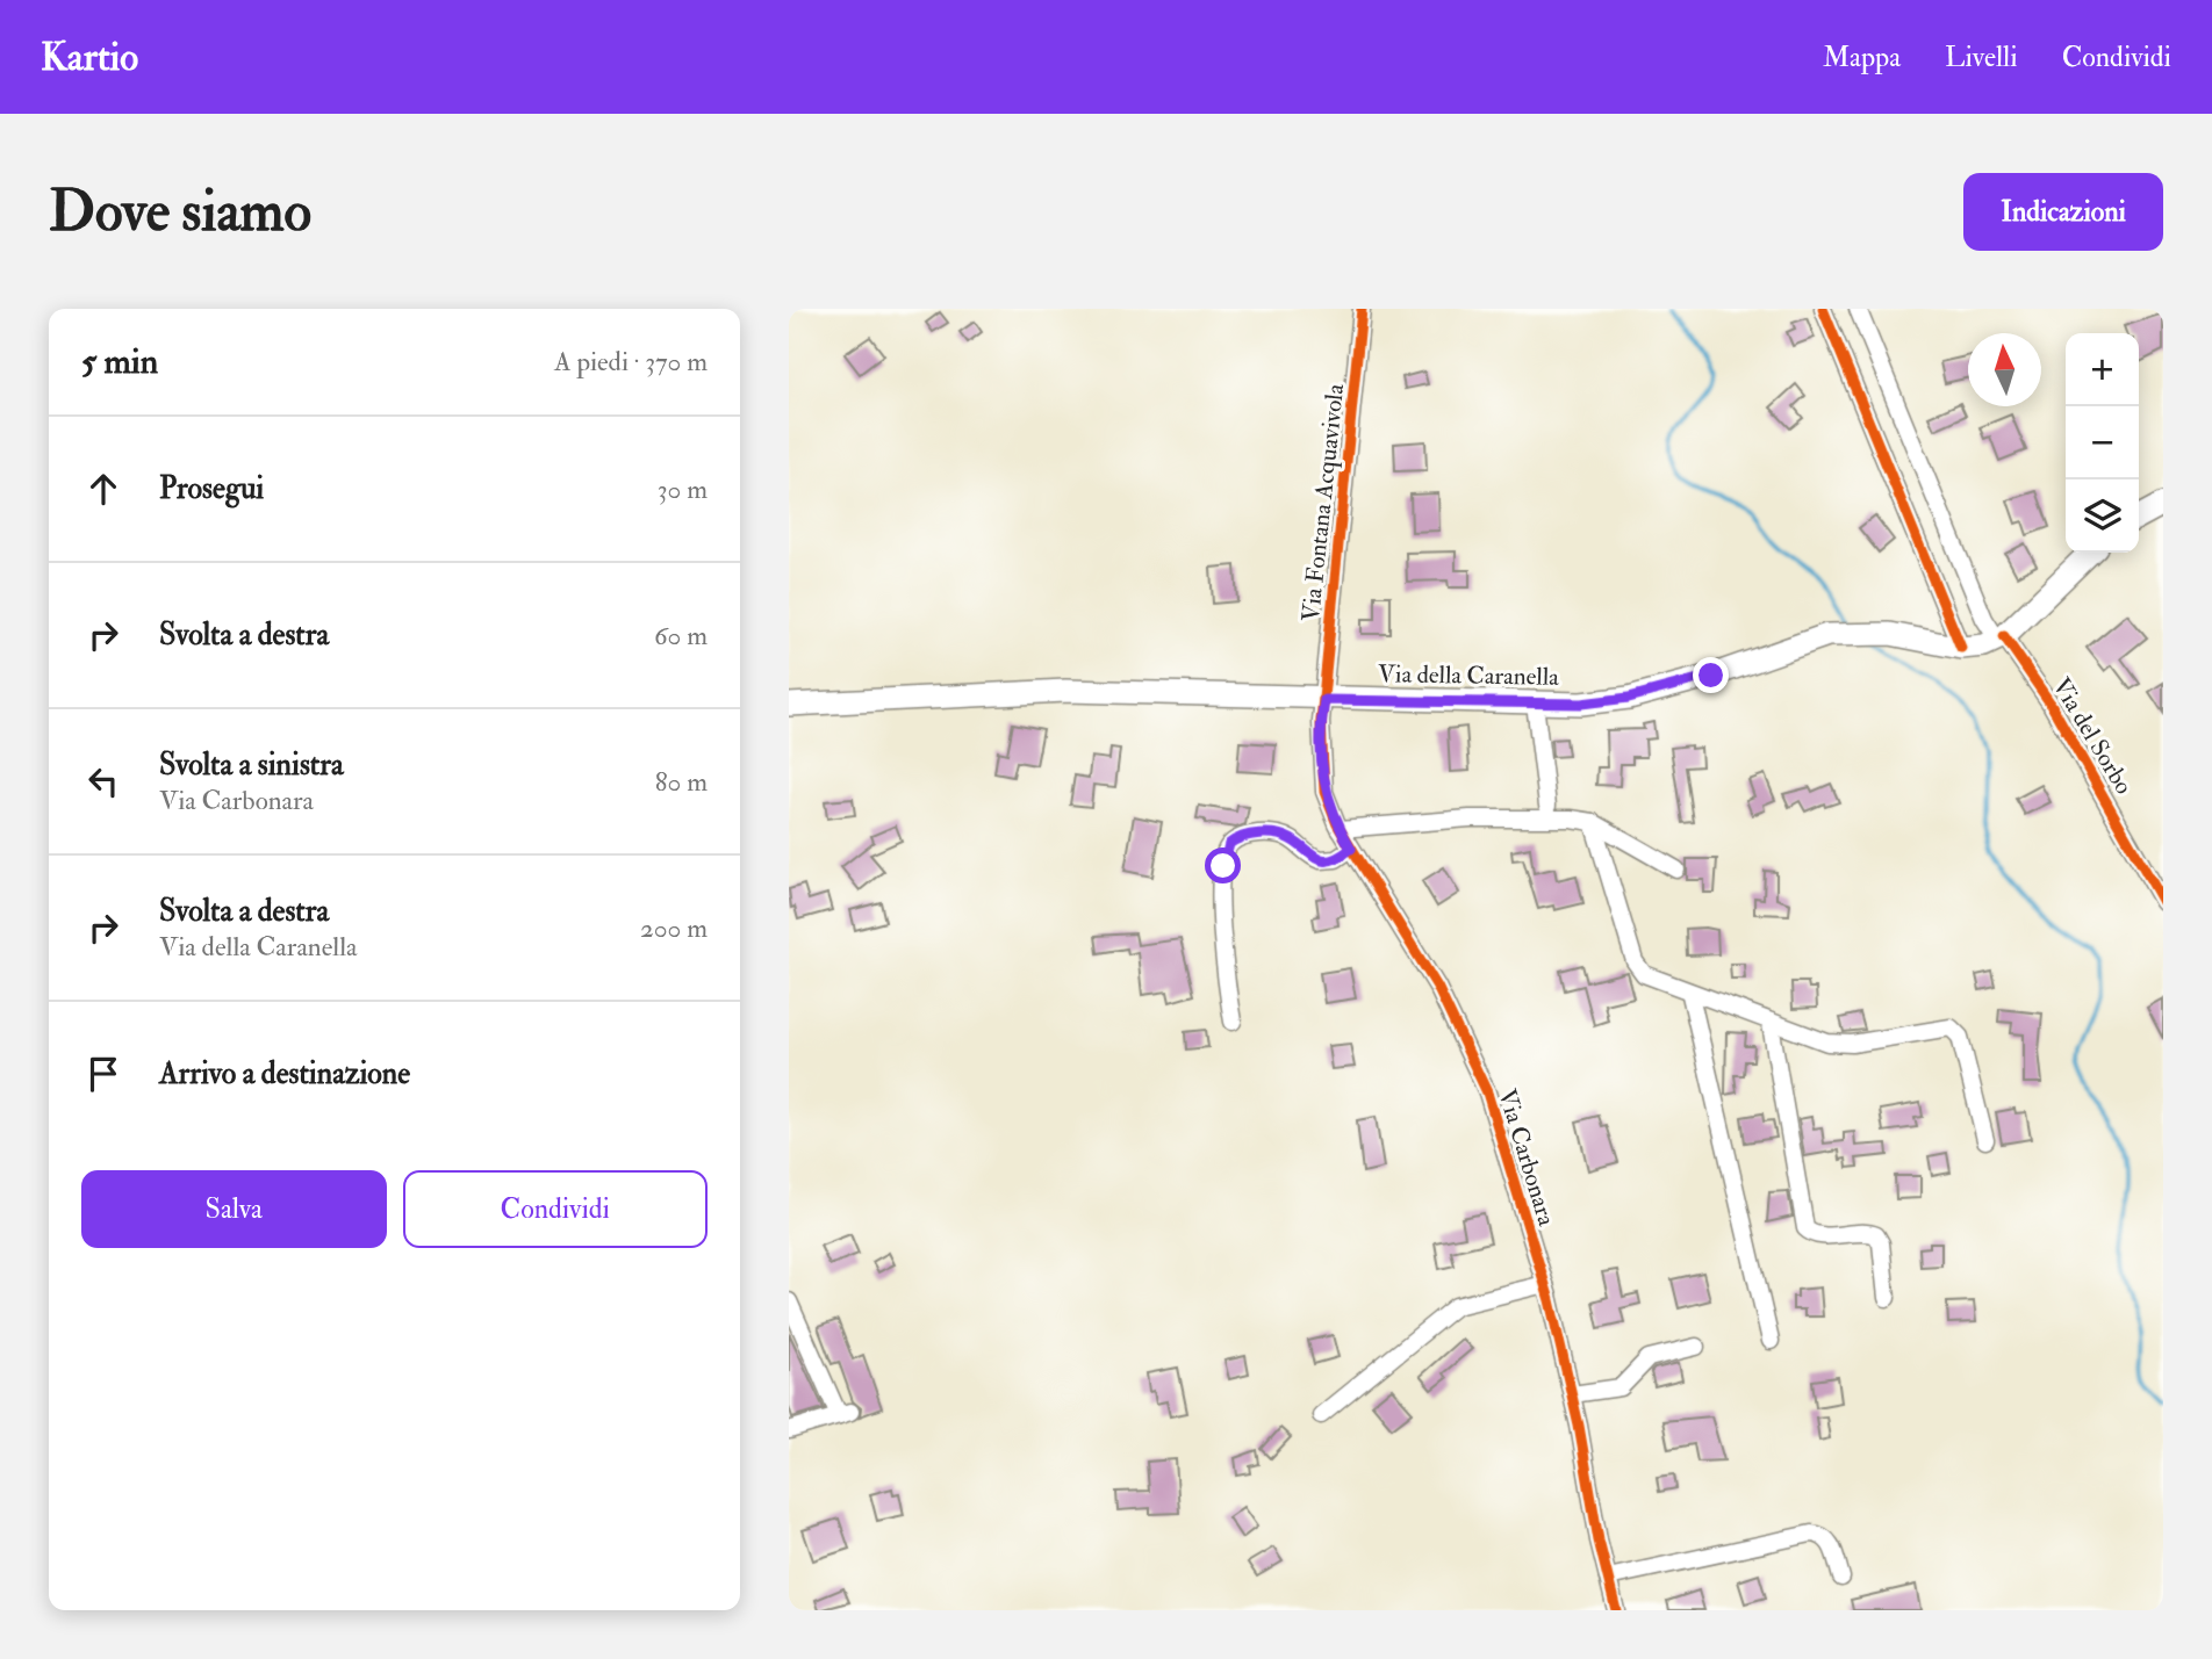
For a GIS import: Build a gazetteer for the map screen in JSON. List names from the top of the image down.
{
  "streets": {
    "main road": ["Via della Caranella"],
    "street": ["Via Fontana Acquavivola", "Via del Sorbo", "Via Carbonara"]
  },
  "crossings": [
    ["Via Fontana Acquavivola", "Via della Caranella"],
    ["Via Fontana Acquavivola", "Via Carbonara"],
    ["Via della Caranella", "Via del Sorbo"],
    ["Via della Caranella", "Via Carbonara"]
  ],
  "north": "top",
  "page": {
    "header": "Kartio",
    "nav": ["Mappa", "Livelli", "Condividi"],
    "buttons": [
      "Indicazioni",
      ["Salva", "Condividi"]
    ],
    "title": "Dove siamo",
    "heading": ["5 min", "A piedi · 370 m"],
    "map_buttons": ["+", "−"],
    "list": [
      ["Prosegui", "30 m"],
      ["Svolta a destra", "60 m"],
      ["Svolta a sinistra", "Via Carbonara", "80 m"],
      ["Svolta a destra", "Via della Caranella", "200 m"],
      "Arrivo a destinazione"
    ]
  }
}
